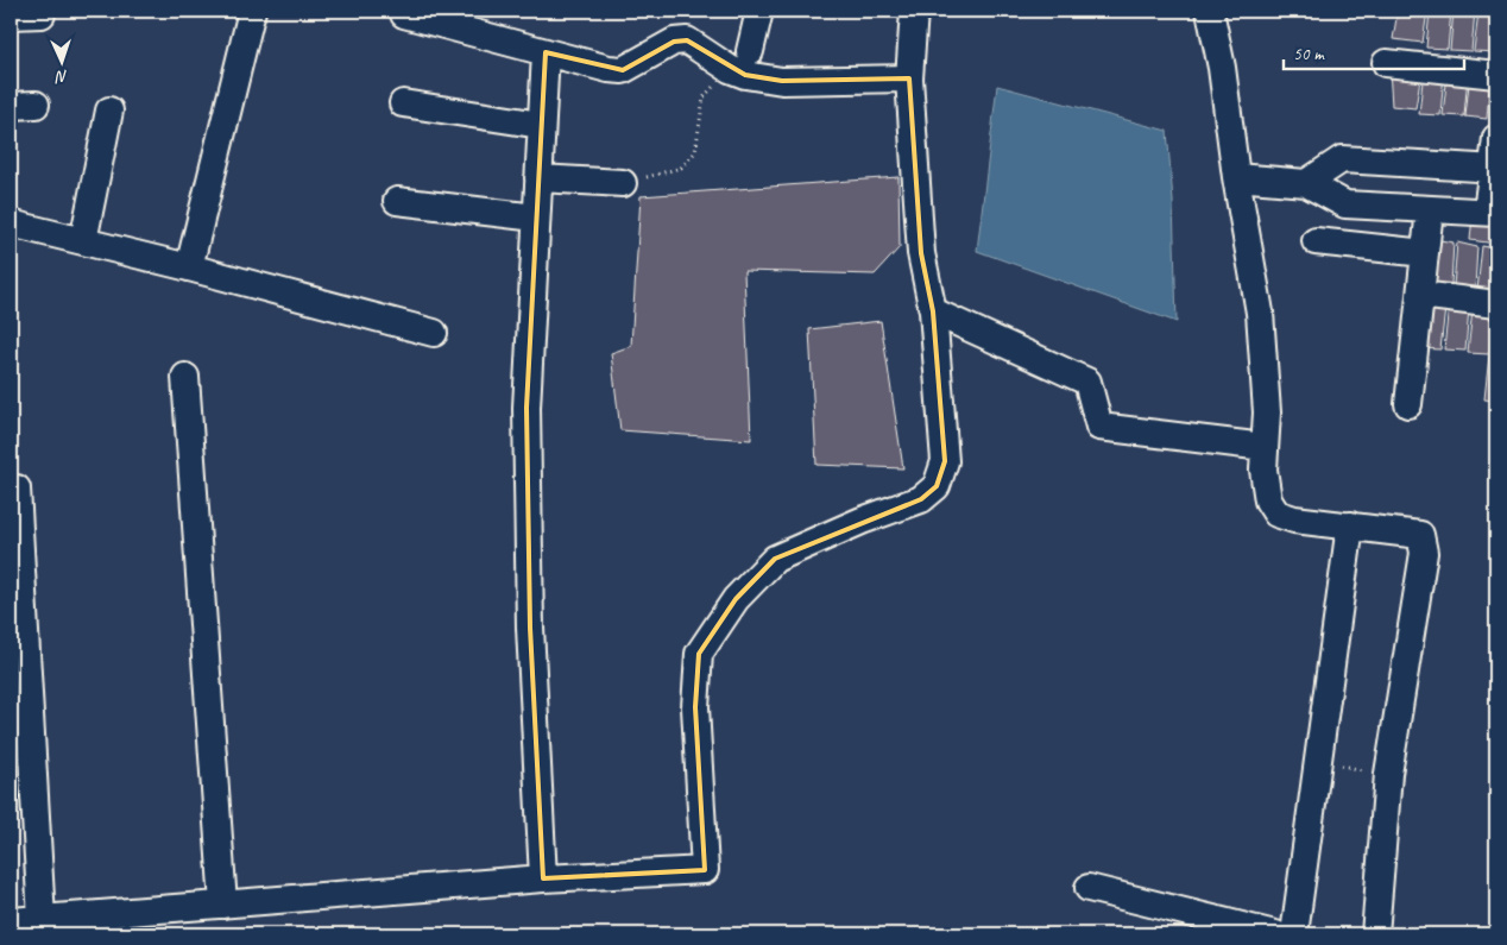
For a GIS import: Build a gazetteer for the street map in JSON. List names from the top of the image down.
{
  "scale_bar": "50 m",
  "north": "bottom"
}
